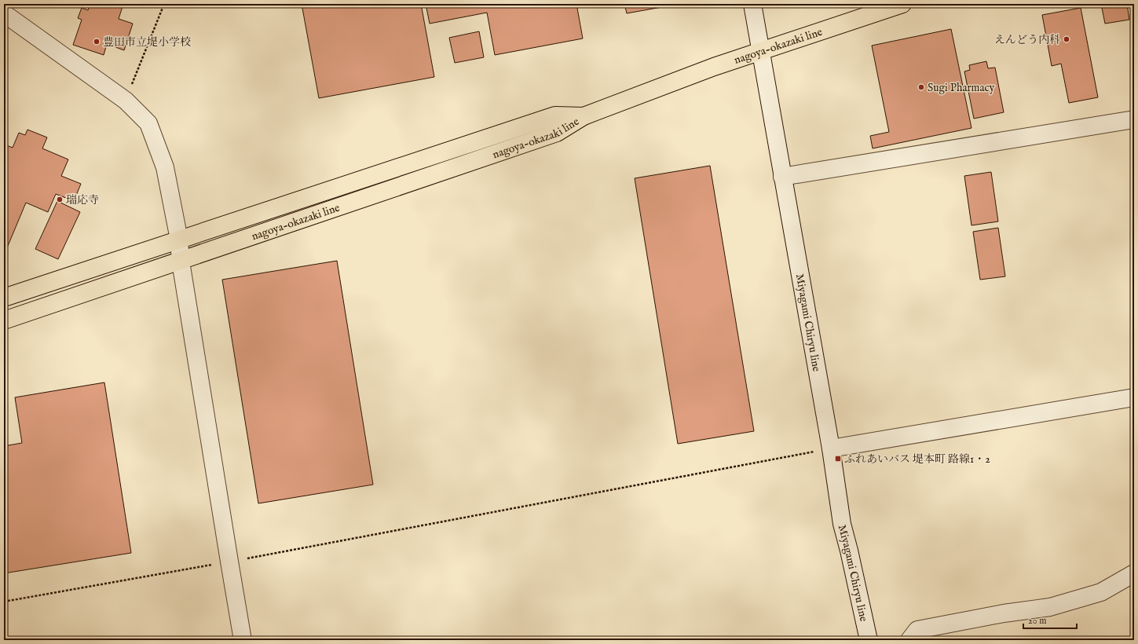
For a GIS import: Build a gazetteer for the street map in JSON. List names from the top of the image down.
{
  "streets": {
    "main road": ["nagoya-okazaki line"],
    "street": ["Miyagami Chiryu line"]
  },
  "crossings": [
    ["nagoya-okazaki line", "Miyagami Chiryu line"]
  ],
  "places": {
    "other": [
      "えんどう内科",
      "豊田市立堤小学校",
      "Sugi Pharmacy",
      "瑞応寺"
    ],
    "transit": ["ふれあいバス 堤本町 路線1・2"]
  },
  "scale_bar": "20 m"
}
